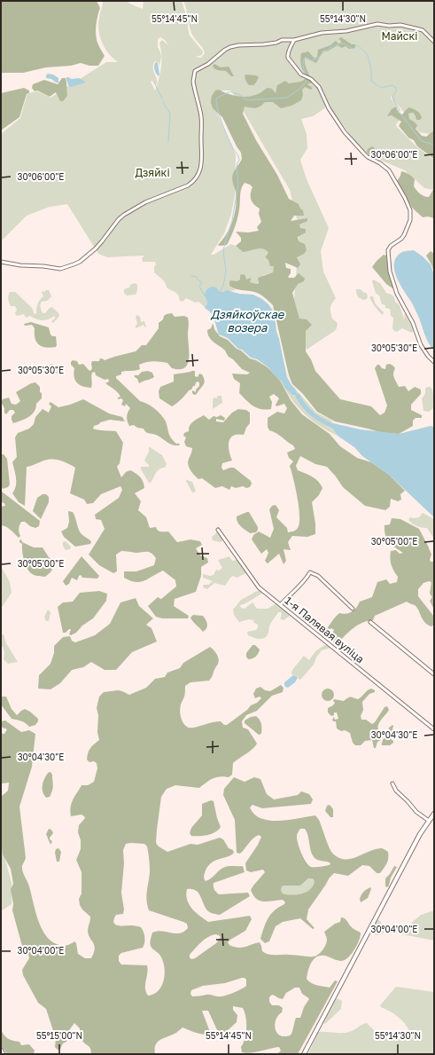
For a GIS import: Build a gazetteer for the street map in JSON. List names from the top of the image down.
{
  "streets": {
    "street": ["1-я Палявая вуліца"]
  },
  "water": ["Дзяйкоўскае возера"],
  "parks": ["Майскі", "Дзяйкі"],
  "coordinates": [
    "55°14'45\"N",
    "55°14'30\"N",
    "30°06'00\"E",
    "30°05'30\"E",
    "30°05'00\"E",
    "30°04'30\"E",
    "30°04'00\"E",
    "55°15'00\"N"
  ]
}
